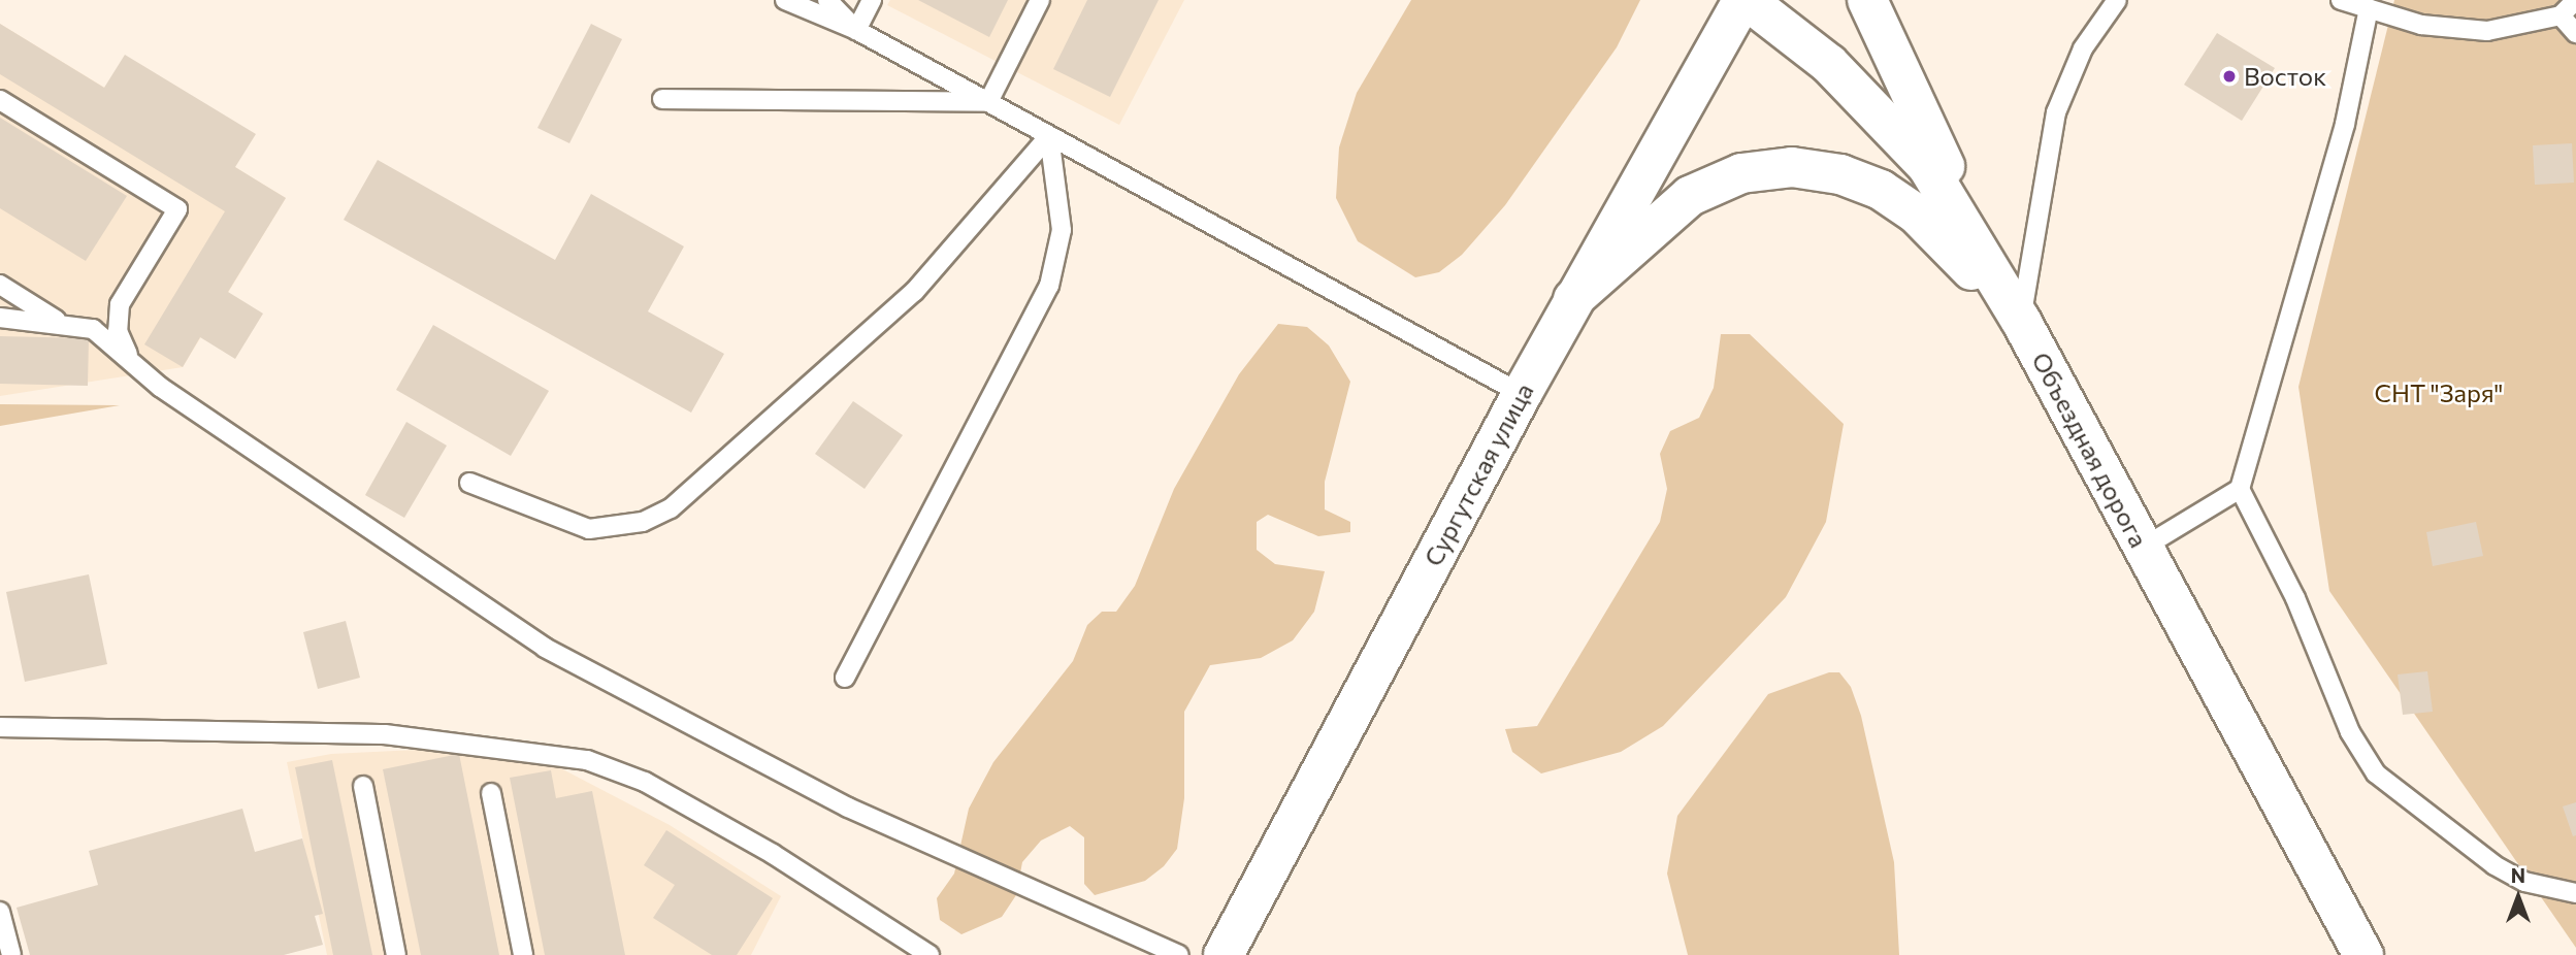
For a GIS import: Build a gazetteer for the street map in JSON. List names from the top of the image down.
{
  "streets": {
    "main road": ["Объездная дорога", "Сургутская улица"]
  },
  "crossings": [
    ["Объездная дорога", "Сургутская улица"]
  ],
  "parks": ["СНТ \"Заря\""],
  "places": ["Восток"],
  "north": "top"
}
